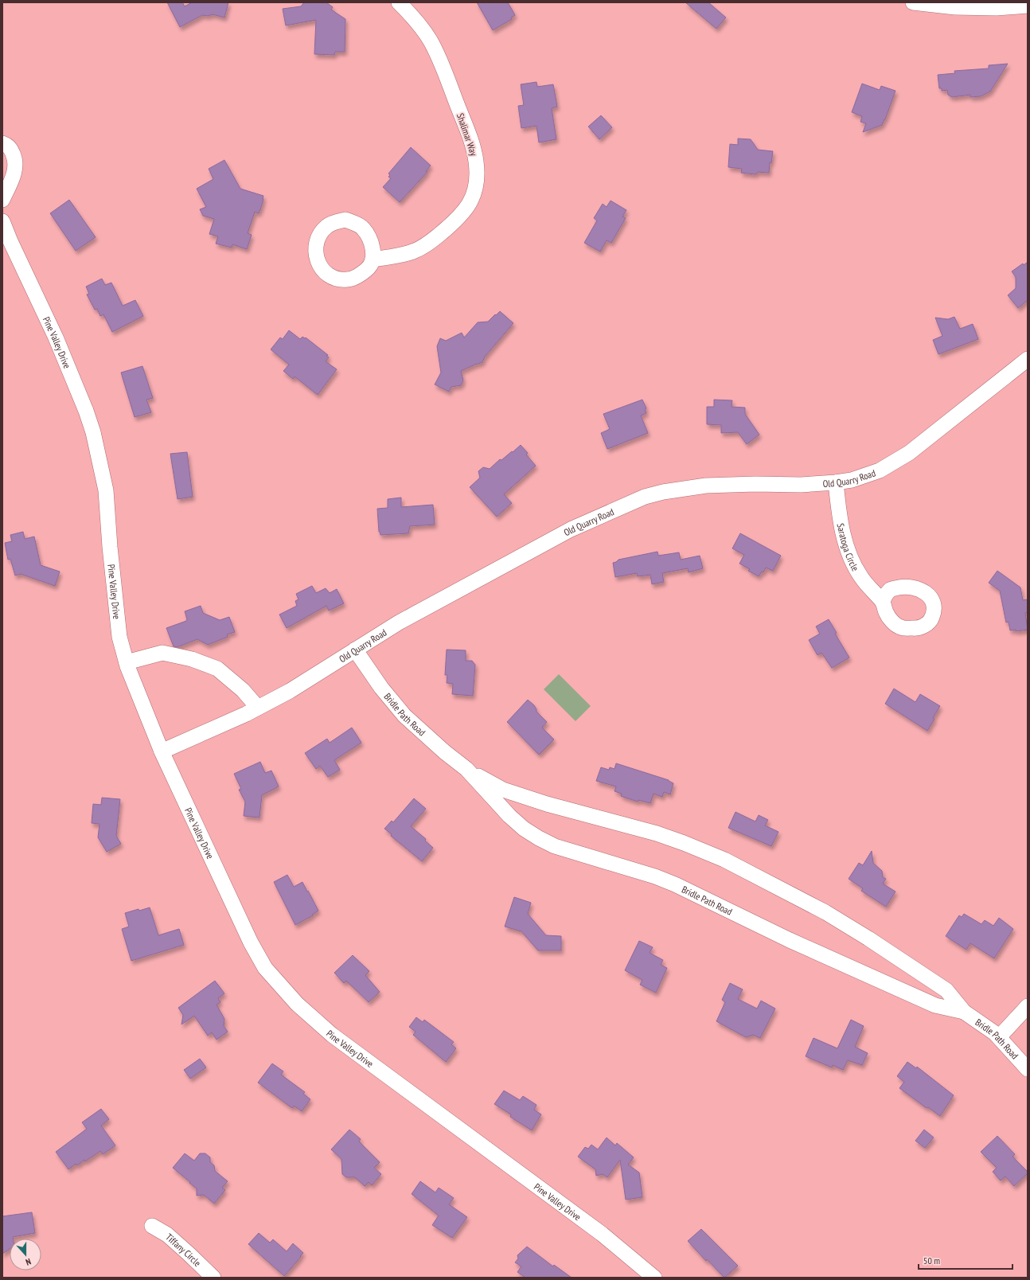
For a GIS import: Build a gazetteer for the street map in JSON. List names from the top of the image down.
{
  "streets": {
    "street": [
      "Shalimar Way",
      "Pine Valley Drive",
      "Old Quarry Road",
      "Saratoga Circle",
      "Bridle Path Road",
      "Tiffany Circle"
    ]
  },
  "crossings": [
    ["Pine Valley Drive", "Old Quarry Road"],
    ["Old Quarry Road", "Saratoga Circle"],
    ["Old Quarry Road", "Bridle Path Road"]
  ],
  "scale_bar": "50 m",
  "north": "bottom"
}
